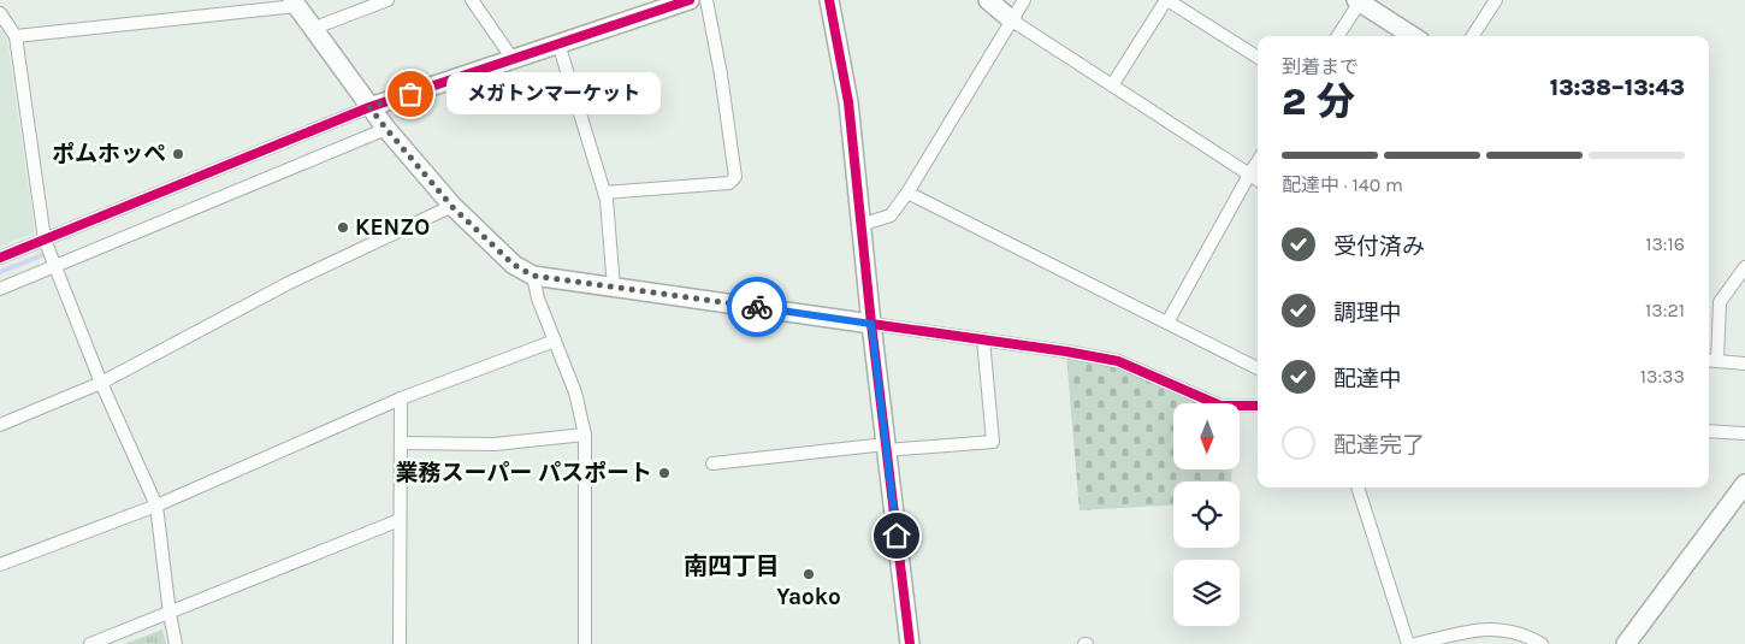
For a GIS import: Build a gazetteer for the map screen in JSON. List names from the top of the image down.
{
  "districts": ["南四丁目"],
  "places": [
    "メガトンマーケット",
    "ポムホッペ",
    "KENZO",
    "業務スーパー パスポート",
    "Yaoko"
  ],
  "north": "bottom",
  "page": {
    "heading": ["2 分", "到着まで", "13:38–13:43"],
    "bubble": "メガトンマーケット",
    "bar": "配達中 · 140 m",
    "list": [
      ["受付済み", "13:16"],
      ["調理中", "13:21"],
      ["配達中", "13:33"],
      "配達完了"
    ]
  }
}
